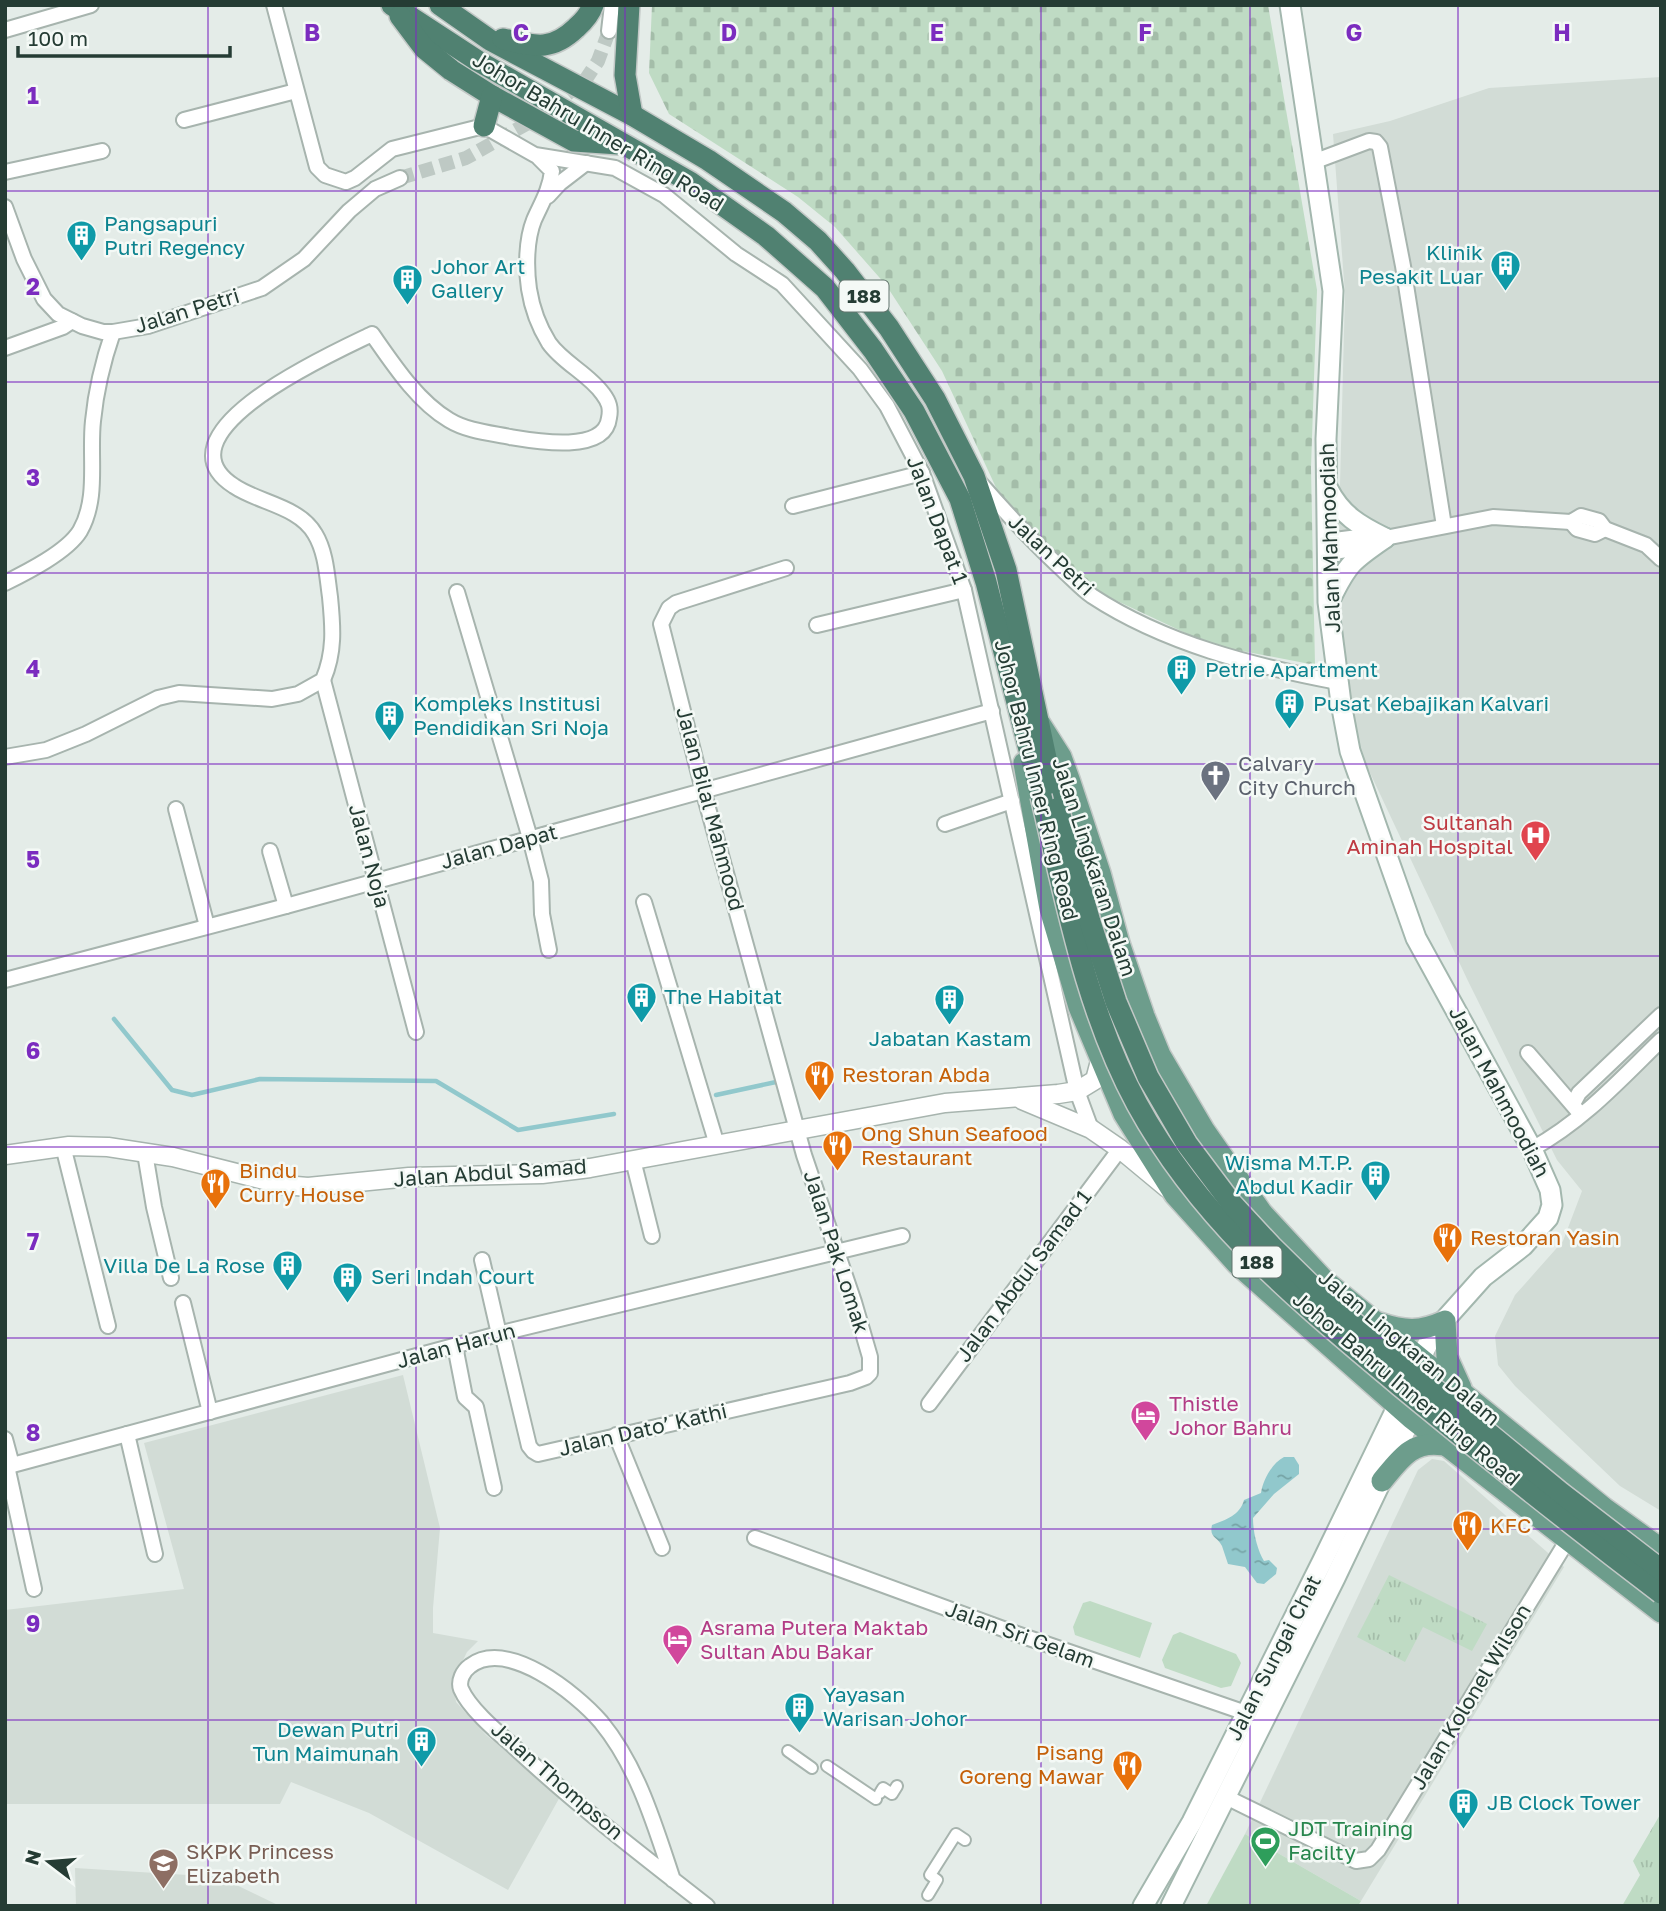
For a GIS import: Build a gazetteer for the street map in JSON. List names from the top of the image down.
{
  "streets": {
    "highway": ["Johor Bahru Inner Ring Road", "188"],
    "main road": ["Jalan Mahmoodiah", "Jalan Lingkaran Dalam", "Jalan Sungai Chat"],
    "street": [
      "Jalan Petri",
      "Jalan Dapat 1",
      "Jalan Bilal Mahmood",
      "Jalan Dapat",
      "Jalan Noja",
      "Jalan Abdul Samad",
      "Jalan Pak Lomak",
      "Jalan Abdul Samad 1",
      "Jalan Harun",
      "Jalan Dato’ Kathi",
      "Jalan Sri Gelam",
      "Jalan Kolonel Wilson",
      "Jalan Thompson"
    ]
  },
  "crossings": [
    ["Johor Bahru Inner Ring Road", "Jalan Petri"],
    ["Johor Bahru Inner Ring Road", "Jalan Lingkaran Dalam"],
    ["Jalan Petri", "Jalan Mahmoodiah"],
    ["Jalan Dapat 1", "Jalan Dapat"],
    ["Jalan Dapat 1", "Jalan Abdul Samad"],
    ["Jalan Bilal Mahmood", "Jalan Dapat"],
    ["Jalan Bilal Mahmood", "Jalan Abdul Samad"],
    ["Jalan Bilal Mahmood", "Jalan Pak Lomak"],
    ["Jalan Dapat", "Jalan Noja"],
    ["Jalan Lingkaran Dalam", "Jalan Abdul Samad"],
    ["Jalan Lingkaran Dalam", "Jalan Sungai Chat"],
    ["Jalan Lingkaran Dalam", "Jalan Kolonel Wilson"],
    ["Jalan Abdul Samad", "Jalan Pak Lomak"],
    ["Jalan Abdul Samad", "Jalan Abdul Samad 1"],
    ["Jalan Pak Lomak", "Jalan Harun"],
    ["Jalan Pak Lomak", "Jalan Dato’ Kathi"],
    ["Jalan Harun", "Jalan Dato’ Kathi"],
    ["Jalan Sri Gelam", "Jalan Sungai Chat"],
    ["Jalan Sungai Chat", "Jalan Kolonel Wilson"]
  ],
  "places": {
    "building": [
      "Pangsapuri Putri Regency",
      "Klinik Pesakit Luar",
      "Johor Art Gallery",
      "Petrie Apartment",
      "Pusat Kebajikan Kalvari",
      "Kompleks Institusi Pendidikan Sri Noja",
      "The Habitat",
      "Jabatan Kastam",
      "Wisma M.T.P. Abdul Kadir",
      "Villa De La Rose",
      "Seri Indah Court",
      "Yayasan Warisan Johor",
      "Dewan Putri Tun Maimunah",
      "JB Clock Tower"
    ],
    "church": ["Calvary City Church"],
    "hospital": ["Sultanah Aminah Hospital"],
    "restaurant": [
      "Restoran Abda",
      "Ong Shun Seafood Restaurant",
      "Bindu Curry House",
      "Restoran Yasin",
      "KFC",
      "Pisang Goreng Mawar"
    ],
    "hotel": ["Thistle Johor Bahru", "Asrama Putera Maktab Sultan Abu Bakar"],
    "sports": ["JDT Training Facilty"],
    "school or university": ["SKPK Princess Elizabeth"]
  },
  "scale_bar": "100 m",
  "north": "left",
  "grid": {
    "columns": [
      "B",
      "C",
      "D",
      "E",
      "F",
      "G",
      "H"
    ],
    "rows": [
      "1",
      "2",
      "3",
      "4",
      "5",
      "6",
      "7",
      "8",
      "9"
    ]
  }
}
